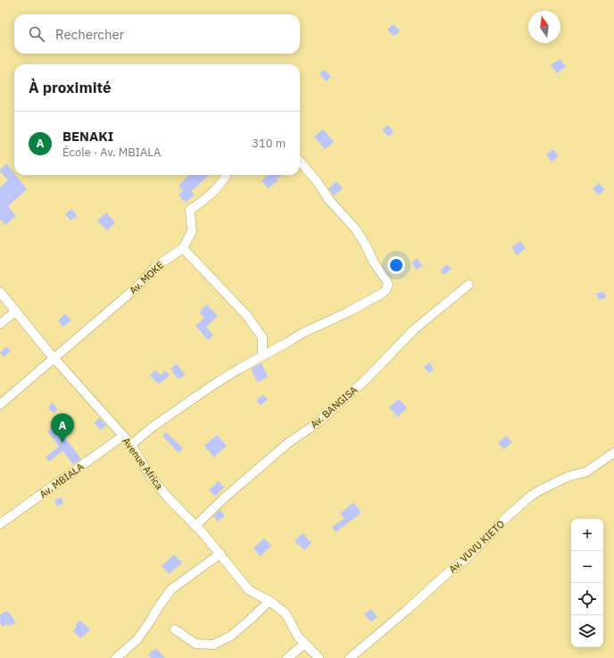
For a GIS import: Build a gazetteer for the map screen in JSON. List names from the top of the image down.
{
  "streets": {
    "street": [
      "Av. MOKE",
      "Av. BANGISA",
      "Avenue Africa",
      "Av. MBIALA",
      "Av. VUVU KIETO"
    ]
  },
  "crossings": [
    ["Av. MOKE", "Avenue Africa"],
    ["Av. BANGISA", "Avenue Africa"],
    ["Avenue Africa", "Av. MBIALA"]
  ],
  "north": "top",
  "page": {
    "search": "Rechercher",
    "heading": "À proximité",
    "list": [
      {
        "mark": "A",
        "name": "BENAKI",
        "note": "École · Av. MBIALA",
        "value": "310 m"
      }
    ],
    "pins": "A",
    "map_buttons": ["+", "−"]
  }
}
